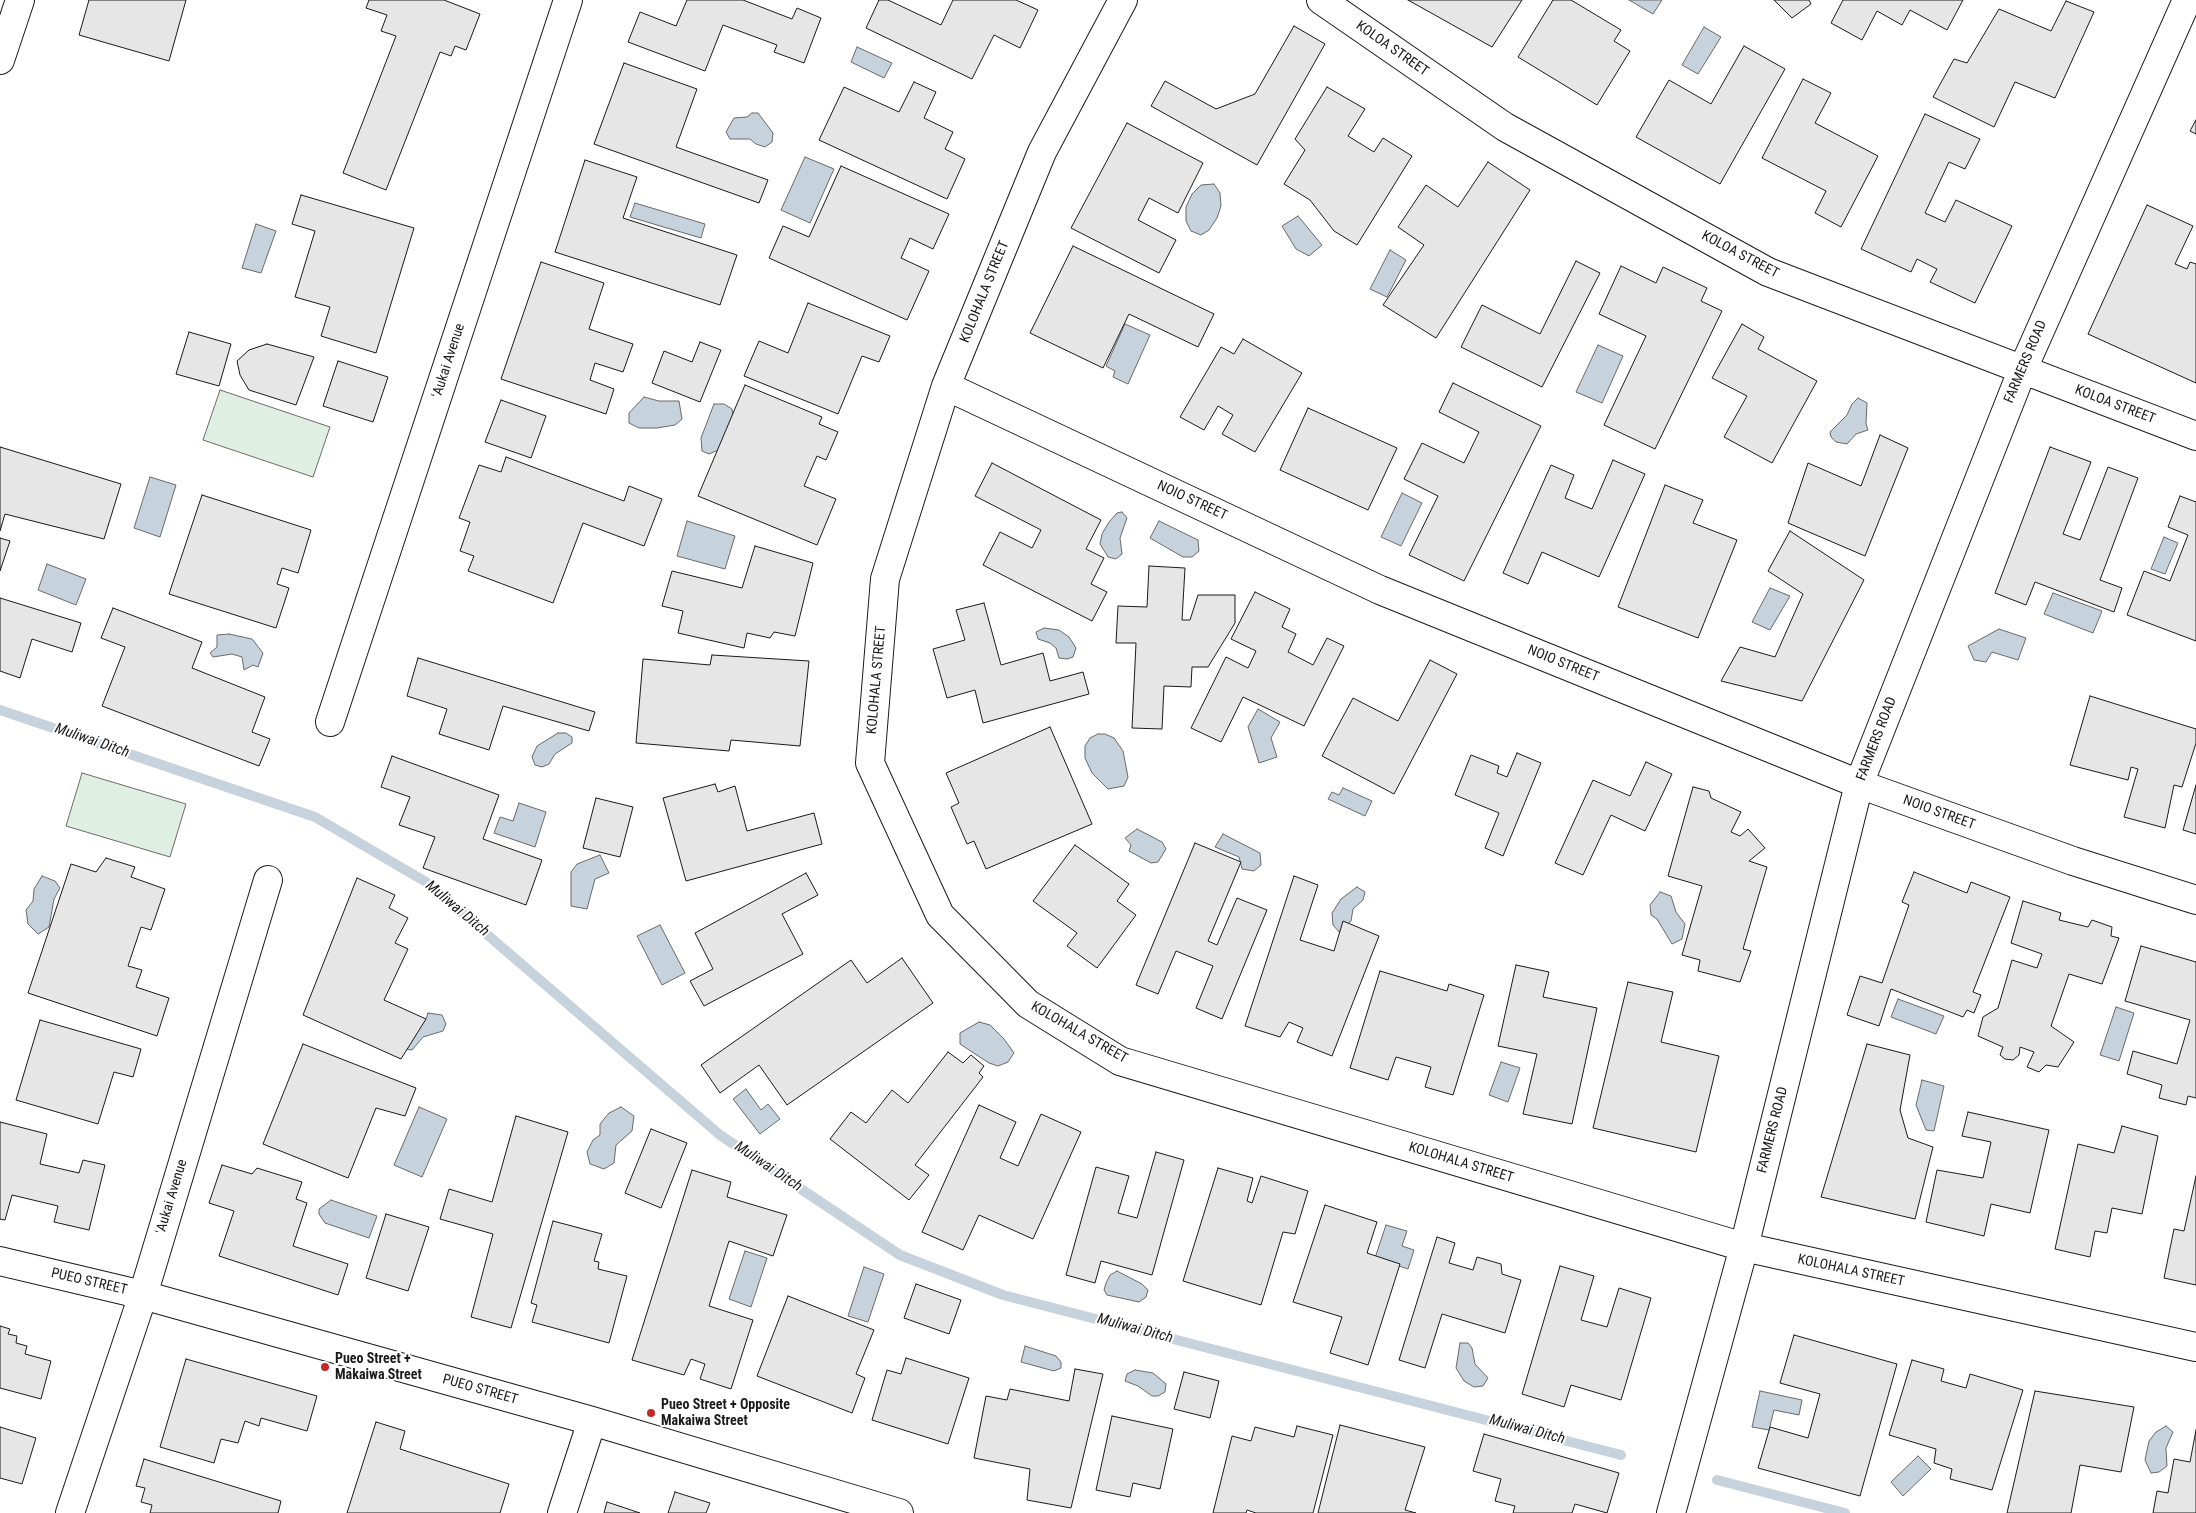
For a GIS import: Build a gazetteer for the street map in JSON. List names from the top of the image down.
{
  "streets": {
    "street": [
      "KOLOA STREET",
      "KOLOHALA STREET",
      "ʻAukai Avenue",
      "FARMERS ROAD",
      "NOIO STREET",
      "PUEO STREET"
    ]
  },
  "crossings": [
    ["KOLOA STREET", "FARMERS ROAD"],
    ["KOLOHALA STREET", "FARMERS ROAD"],
    ["KOLOHALA STREET", "NOIO STREET"],
    ["ʻAukai Avenue", "PUEO STREET"],
    ["FARMERS ROAD", "NOIO STREET"]
  ],
  "water": ["Muliwai Ditch"],
  "places": ["Pueo Street + Makaiwa Street", "Pueo Street + Opposite Makaiwa Street"]
}
